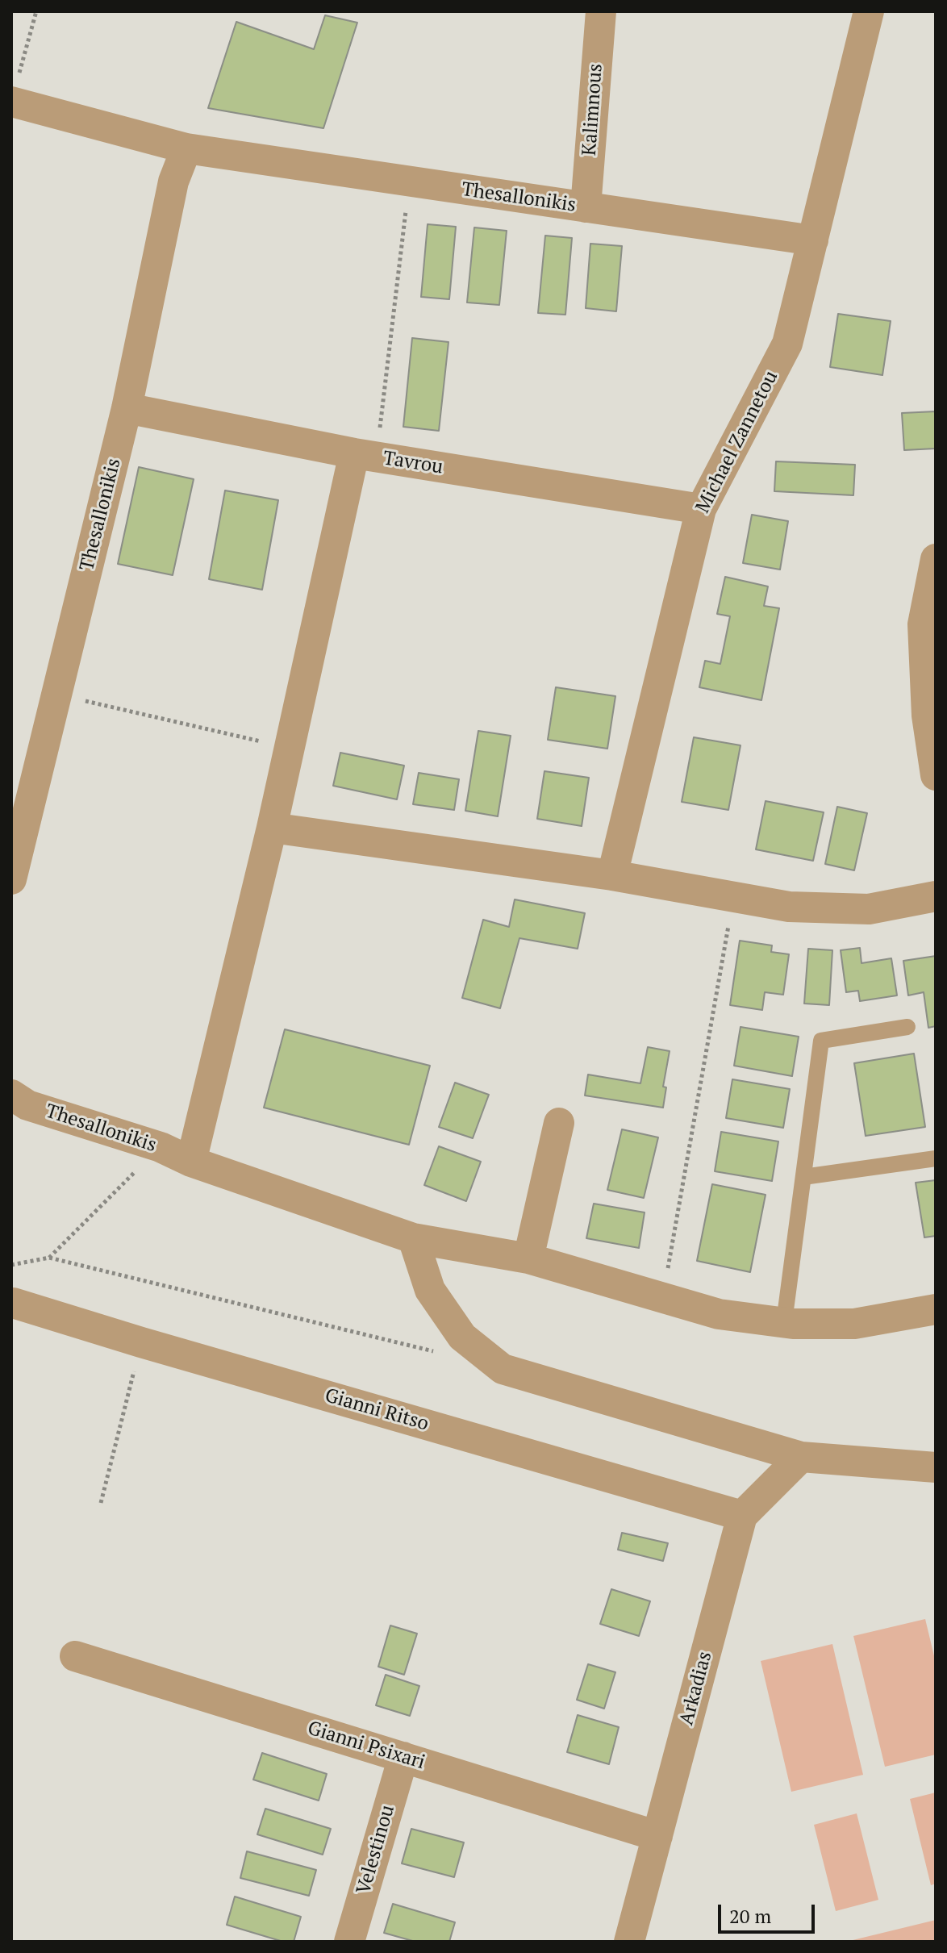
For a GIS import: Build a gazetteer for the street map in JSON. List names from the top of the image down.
{
  "streets": {
    "street": [
      "Kalimnous",
      "Thesallonikis",
      "Michael Zannetou",
      "Tavrou",
      "Gianni Ritso",
      "Arkadias",
      "Gianni Psixari",
      "Velestinou"
    ]
  },
  "crossings": [
    ["Kalimnous", "Thesallonikis"],
    ["Thesallonikis", "Michael Zannetou"],
    ["Thesallonikis", "Tavrou"],
    ["Michael Zannetou", "Tavrou"],
    ["Gianni Ritso", "Arkadias"],
    ["Arkadias", "Gianni Psixari"],
    ["Gianni Psixari", "Velestinou"]
  ],
  "scale_bar": "20 m"
}
